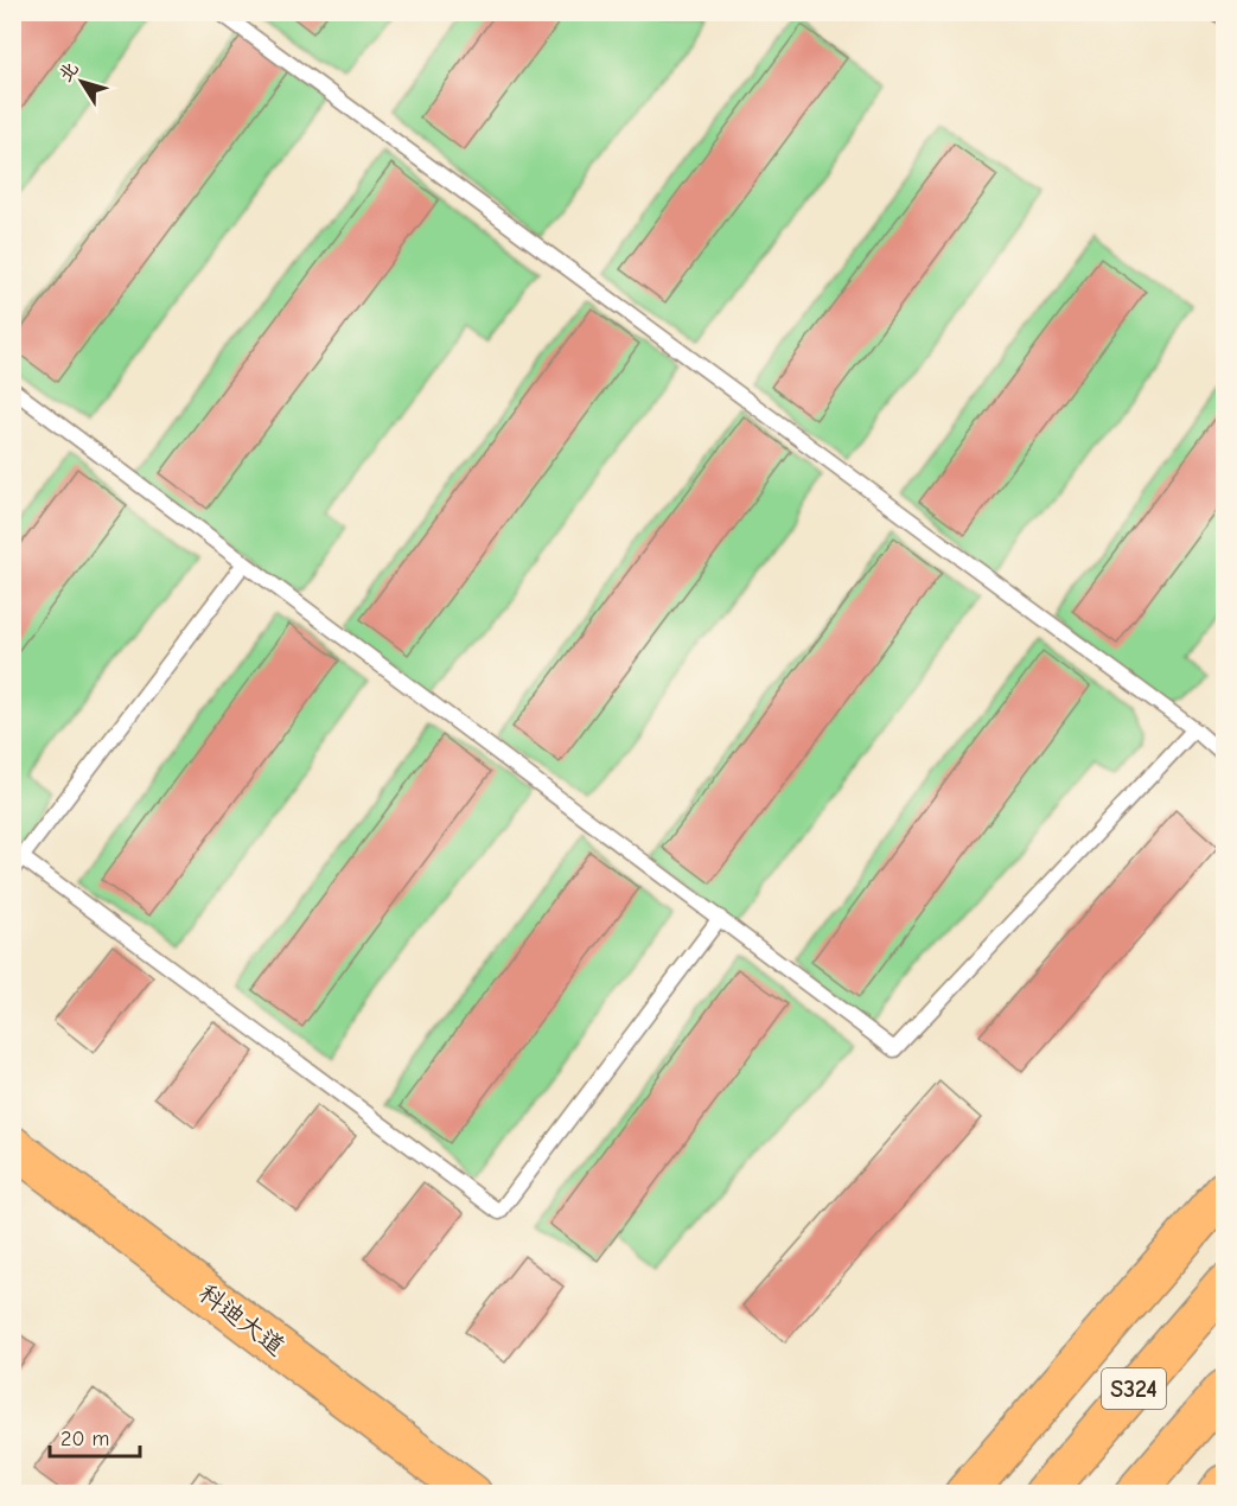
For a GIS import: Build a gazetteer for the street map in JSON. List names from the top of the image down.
{
  "streets": {
    "main road": ["科迪大道", "S324"]
  },
  "scale_bar": "20 m",
  "north": "top left"
}
